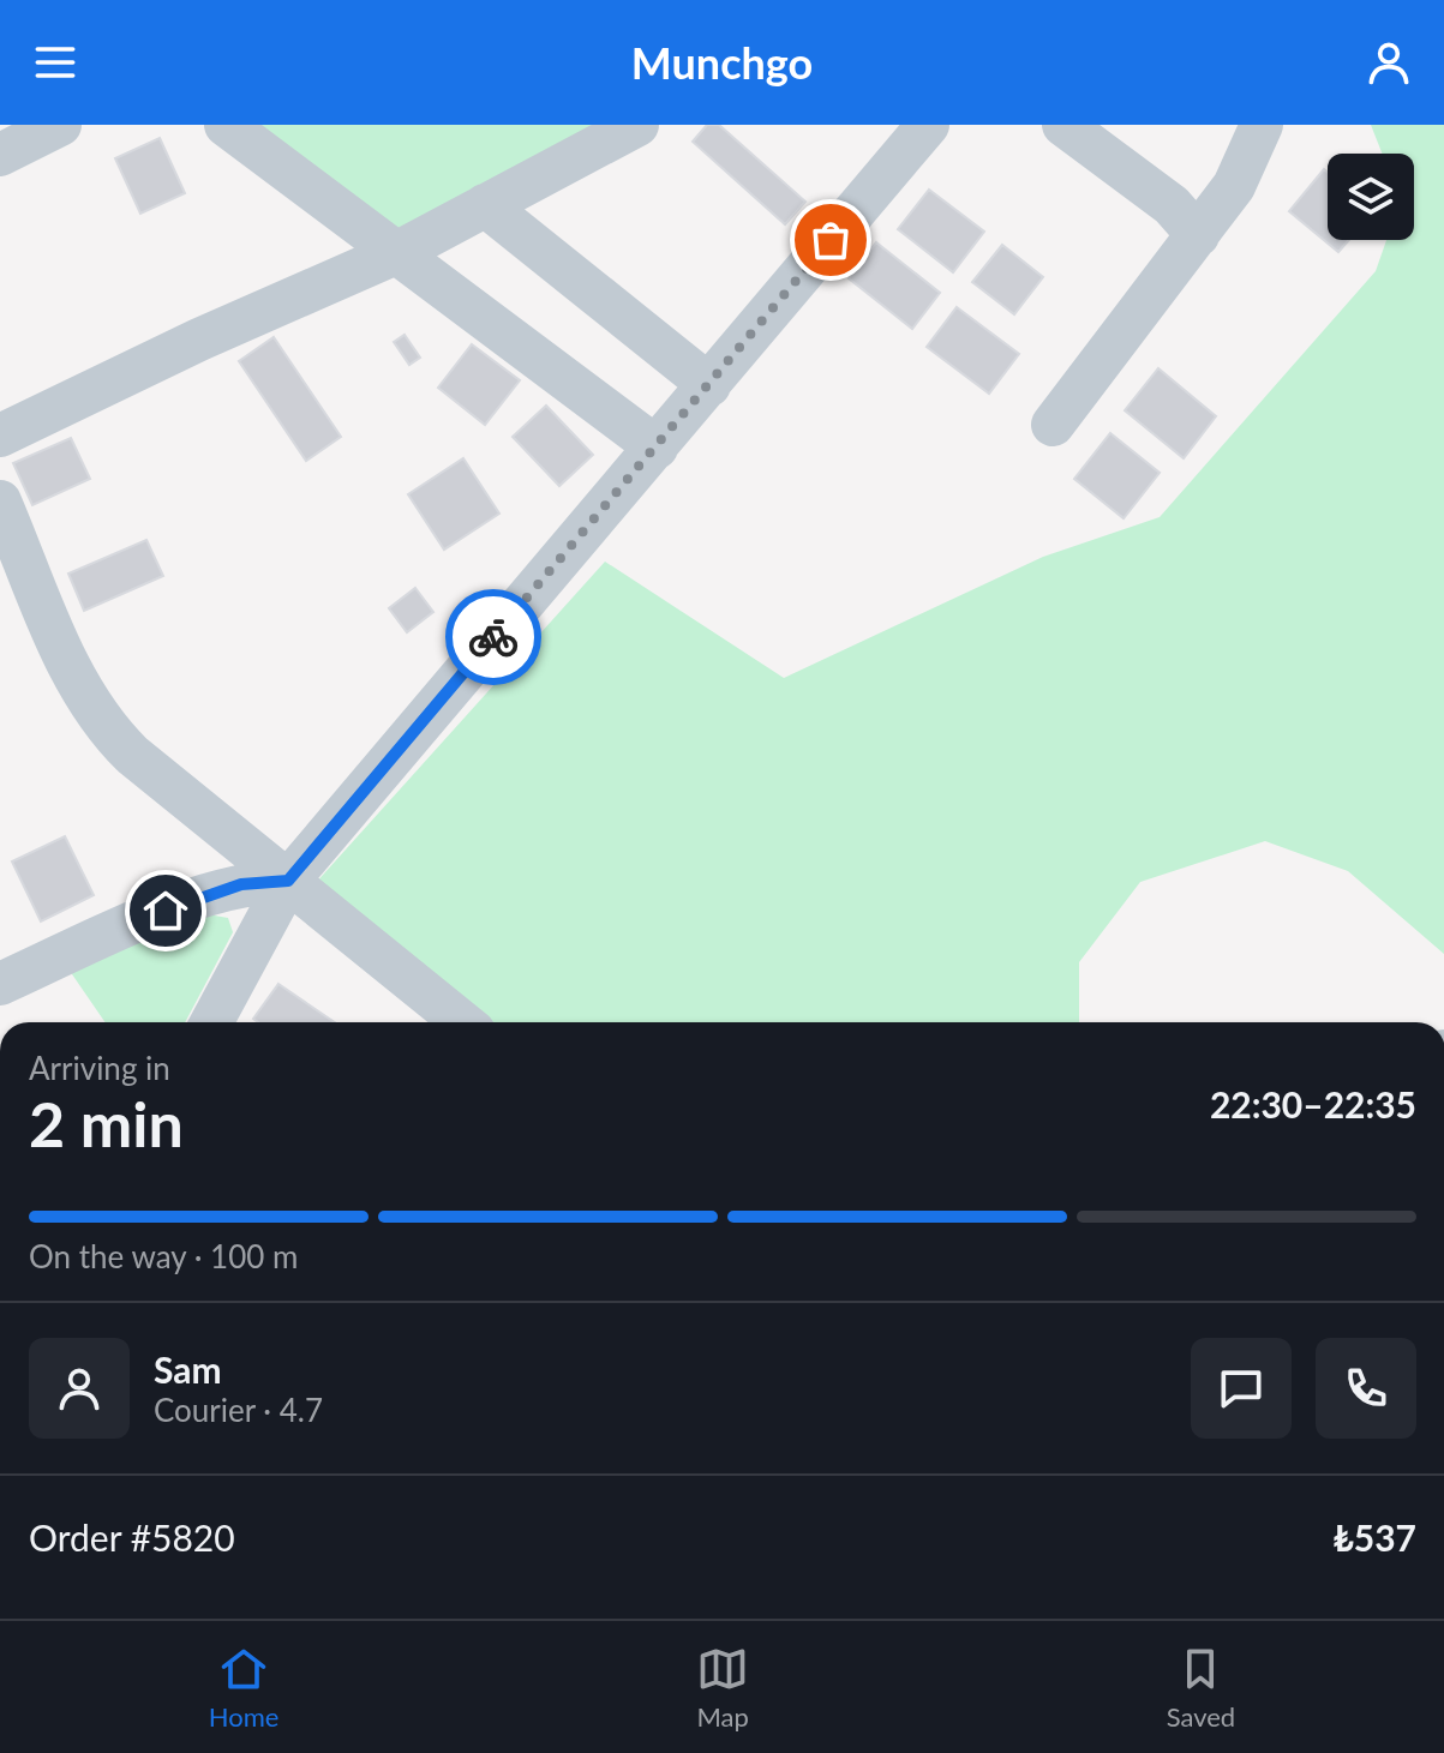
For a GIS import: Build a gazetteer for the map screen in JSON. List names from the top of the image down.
{
  "page": {
    "header": "Munchgo",
    "heading": ["2 min", "Arriving in", "22:30–22:35"],
    "panel": [
      "Sam",
      "Courier · 4.7",
      "Order #5820",
      "₺537"
    ],
    "bar": "On the way · 100 m",
    "tabs": ["Home", "Map", "Saved"]
  }
}
